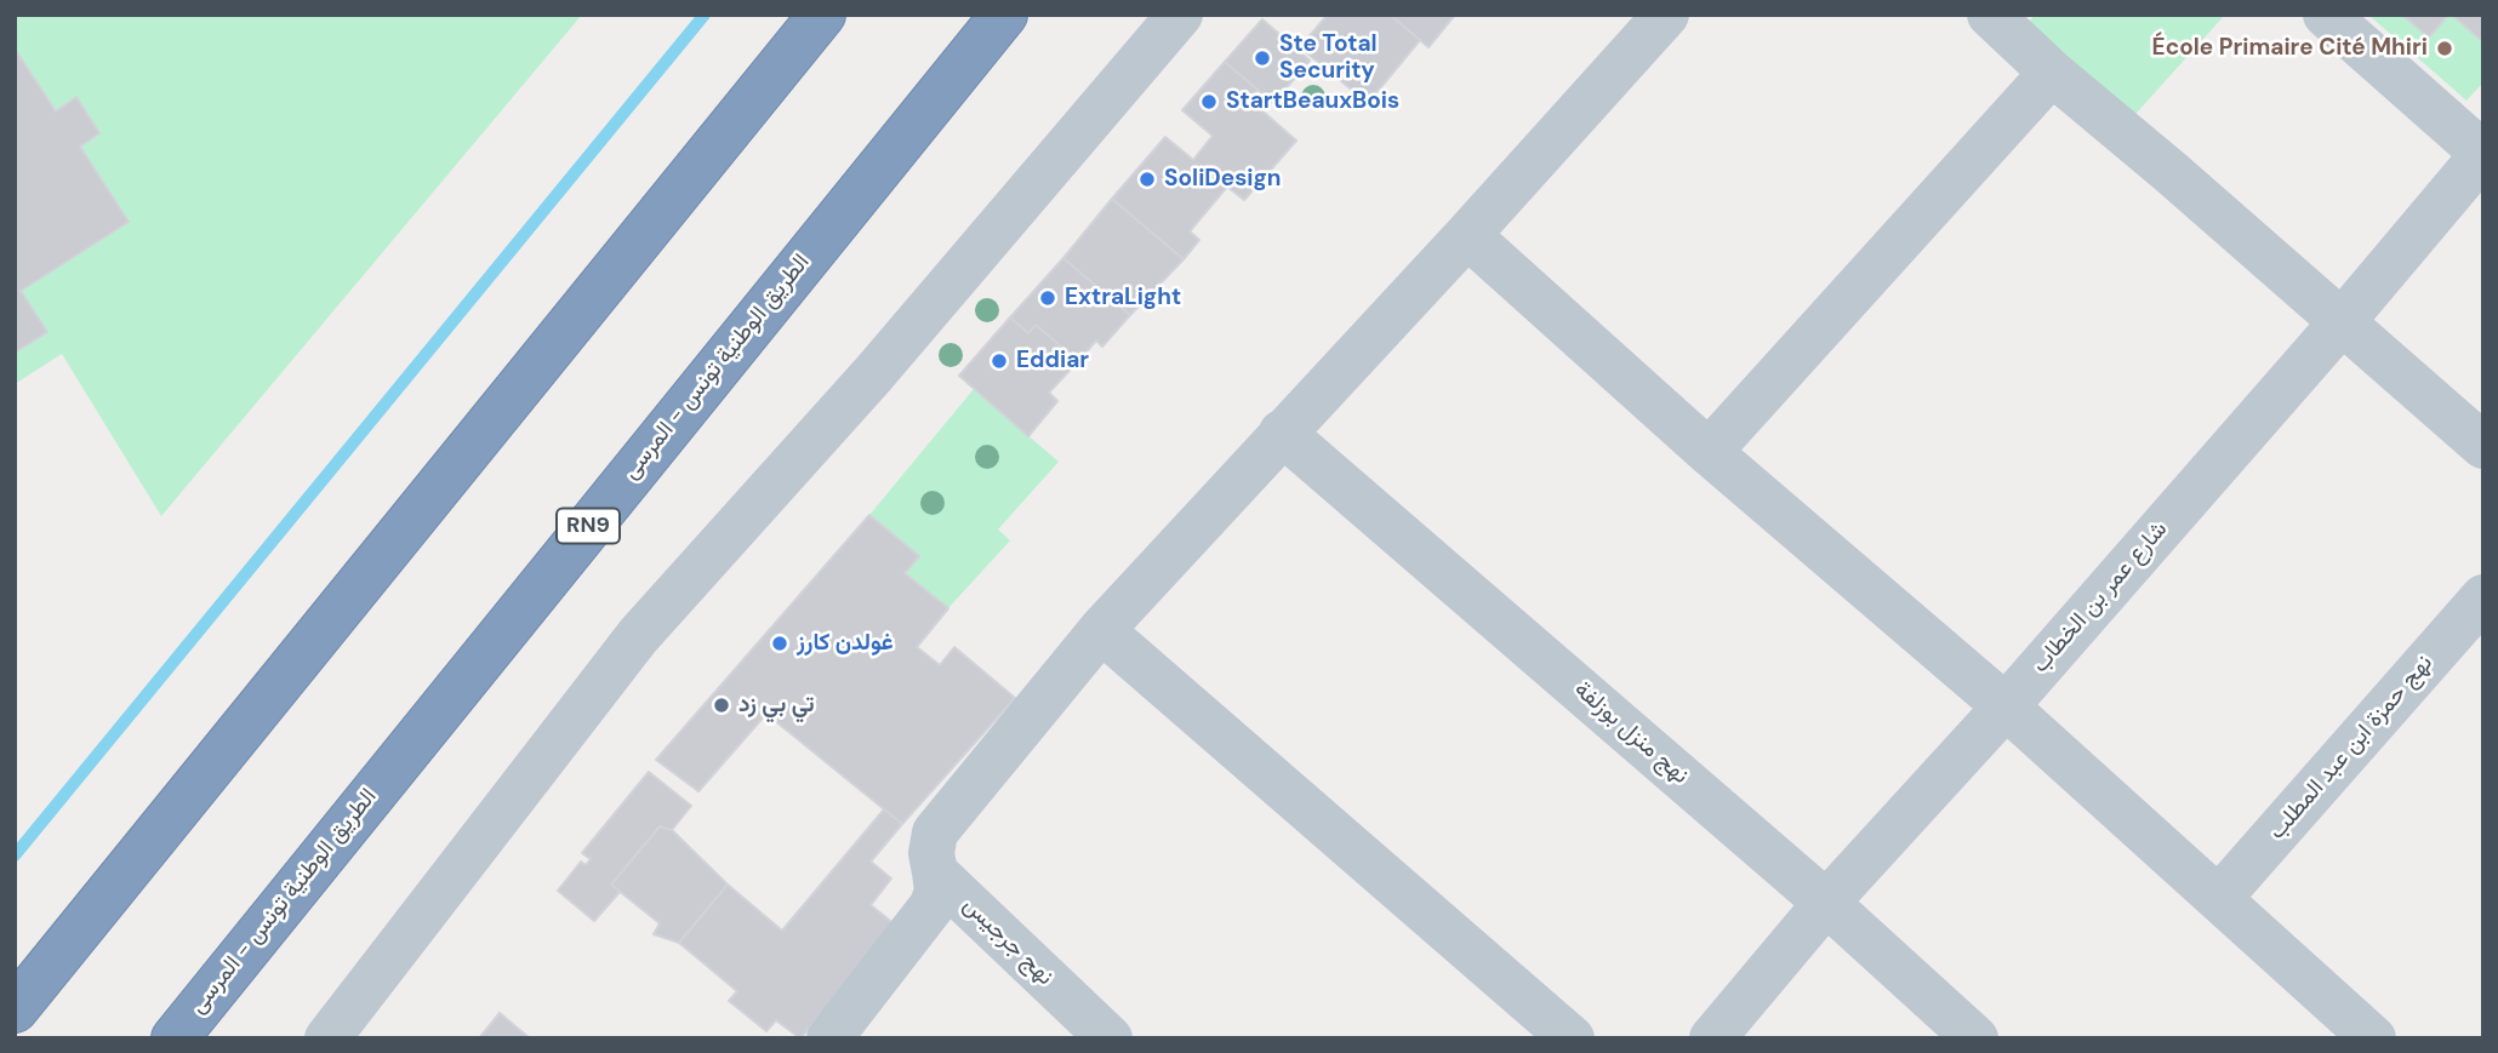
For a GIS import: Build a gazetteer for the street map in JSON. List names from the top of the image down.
{
  "streets": {
    "highway": ["الطريق الوطنية تونس - المرسى", "RN9"],
    "street": [
      "شارع عمر بن الخطاب",
      "نهج منزل بوزلفة",
      "نهج حمزة ابن عبد المطلب",
      "نهج جرجيس"
    ]
  },
  "crossings": [
    ["شارع عمر بن الخطاب", "نهج منزل بوزلفة"]
  ],
  "places": [
    "École Primaire Cité Mhiri",
    "Ste Total Security",
    "StartBeauxBois",
    "SoliDesign",
    "ExtraLight",
    "Eddiar",
    "غولدن كارز",
    "تي بي زد"
  ]
}
